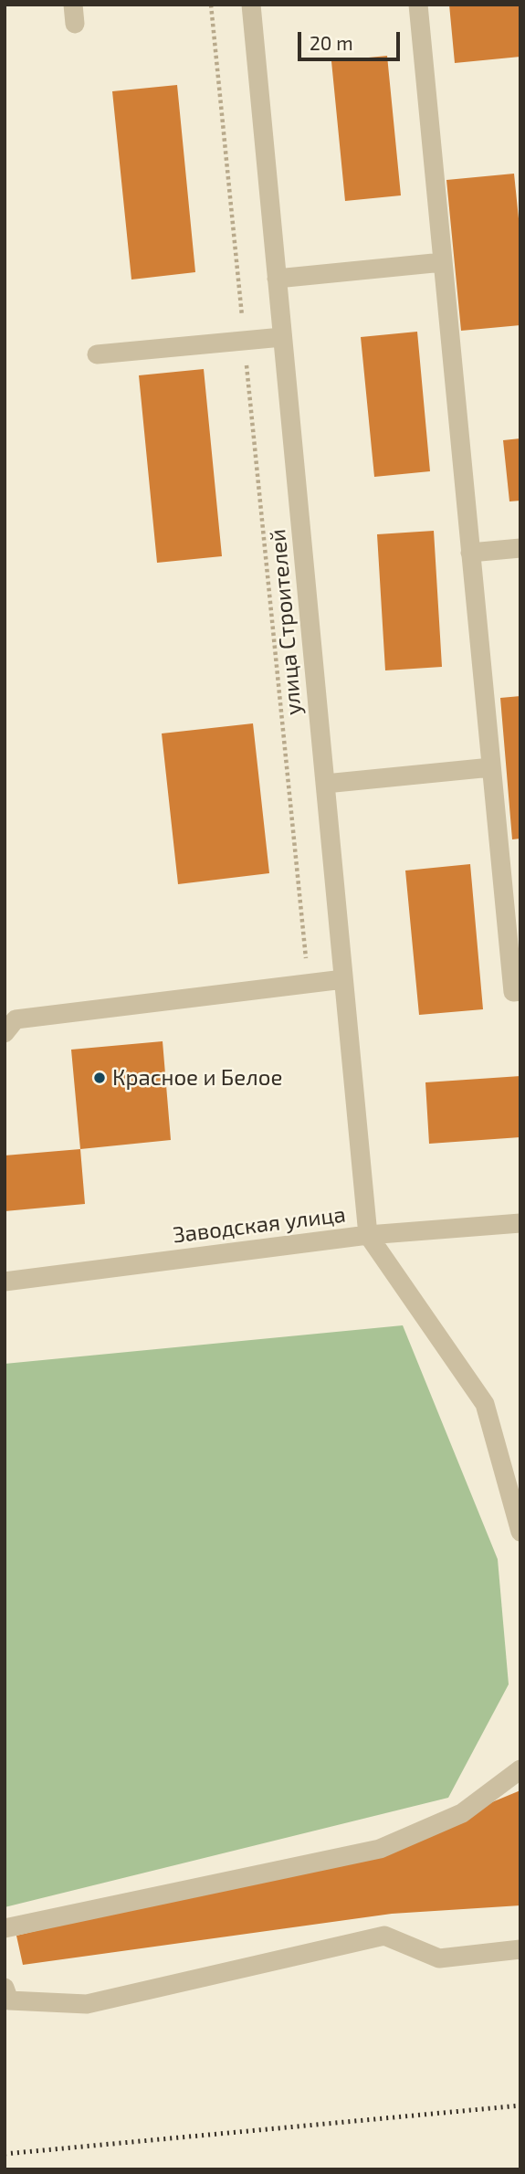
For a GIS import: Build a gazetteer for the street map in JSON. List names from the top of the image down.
{
  "streets": {
    "street": ["улица Строителей", "Заводская улица"]
  },
  "crossings": [
    ["улица Строителей", "Заводская улица"]
  ],
  "places": ["Красное и Белое"],
  "scale_bar": "20 m"
}
